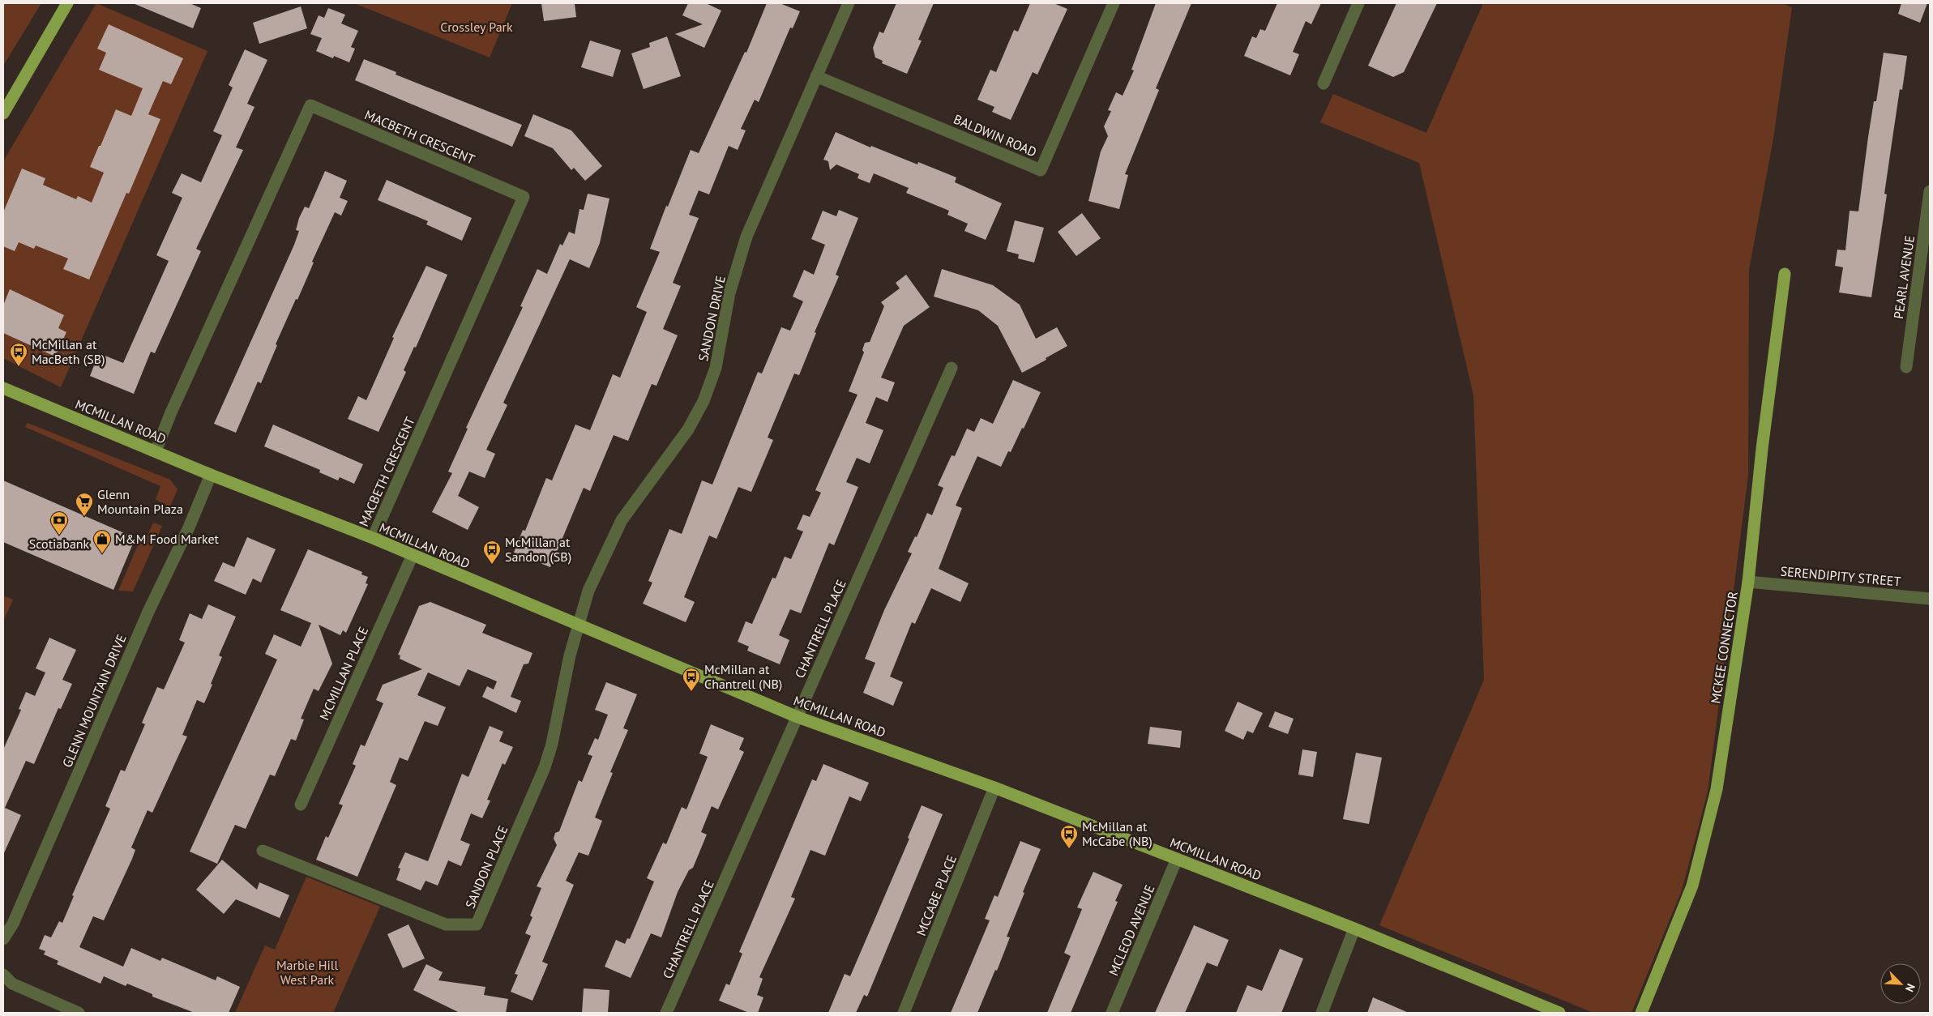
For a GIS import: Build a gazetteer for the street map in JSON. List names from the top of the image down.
{
  "streets": {
    "main road": ["MCMILLAN ROAD", "MCKEE CONNECTOR"],
    "street": [
      "BALDWIN ROAD",
      "MACBETH CRESCENT",
      "PEARL AVENUE",
      "SANDON DRIVE",
      "SERENDIPITY STREET",
      "CHANTRELL PLACE",
      "MCMILLAN PLACE",
      "GLENN MOUNTAIN DRIVE",
      "SANDON PLACE",
      "MCCABE PLACE",
      "MCLEOD AVENUE"
    ]
  },
  "crossings": [
    ["BALDWIN ROAD", "SANDON DRIVE"],
    ["MACBETH CRESCENT", "MCMILLAN ROAD"],
    ["SANDON DRIVE", "MCMILLAN ROAD"],
    ["SANDON DRIVE", "SANDON PLACE"],
    ["MCMILLAN ROAD", "CHANTRELL PLACE"],
    ["MCMILLAN ROAD", "MCMILLAN PLACE"],
    ["MCMILLAN ROAD", "GLENN MOUNTAIN DRIVE"],
    ["MCMILLAN ROAD", "SANDON PLACE"],
    ["MCMILLAN ROAD", "MCCABE PLACE"],
    ["MCMILLAN ROAD", "MCLEOD AVENUE"],
    ["SERENDIPITY STREET", "MCKEE CONNECTOR"]
  ],
  "parks": ["Crossley Park", "Marble Hill West Park"],
  "places": {
    "bus stop": [
      "McMillan at MacBeth (SB)",
      "McMillan at Sandon (SB)",
      "McMillan at Chantrell (NB)",
      "McMillan at McCabe (NB)"
    ],
    "supermarket": ["Glenn Mountain Plaza"],
    "bank": ["Scotiabank"],
    "shop": ["M&M Food Market"]
  },
  "north": "bottom right"
}
